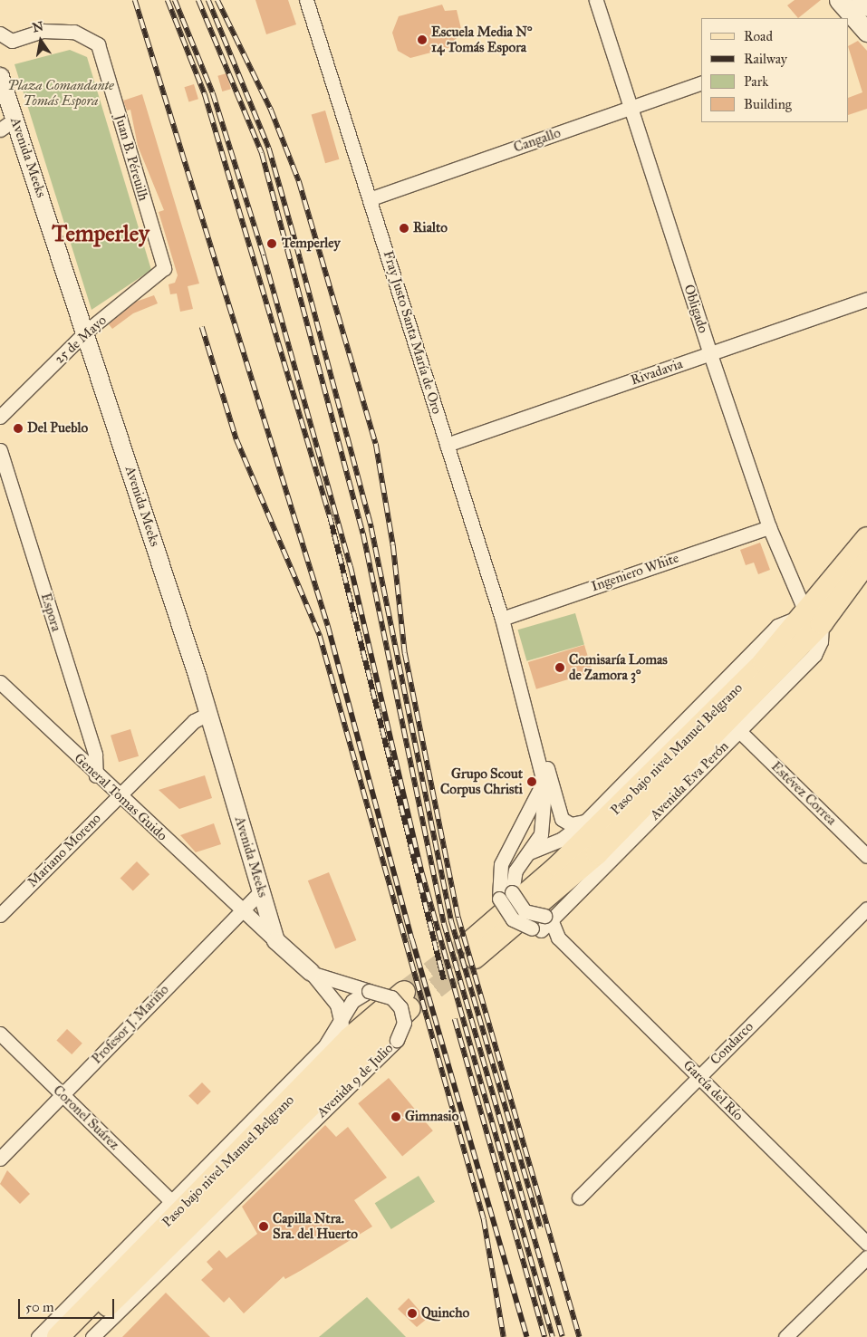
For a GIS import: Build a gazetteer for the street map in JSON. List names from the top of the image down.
{
  "streets": {
    "main road": ["Paso bajo nivel Manuel Belgrano"],
    "street": [
      "Cangallo",
      "Avenida Meeks",
      "Juan B. Péreuilh",
      "Obligado",
      "Fray Justo Santa María de Oro",
      "25 de Mayo",
      "Rivadavia",
      "Ingeniero White",
      "Espora",
      "Avenida Eva Perón",
      "Estévez Correa",
      "General Tomas Guido",
      "Mariano Moreno",
      "Profesor J. Mariño",
      "Condarco",
      "Avenida 9 de Julio",
      "García del Río",
      "Coronel Suárez"
    ]
  },
  "crossings": [
    ["Cangallo", "Obligado"],
    ["Cangallo", "Fray Justo Santa María de Oro"],
    ["Avenida Meeks", "25 de Mayo"],
    ["Avenida Meeks", "General Tomas Guido"],
    ["Avenida Meeks", "Mariano Moreno"],
    ["Avenida Meeks", "Profesor J. Mariño"],
    ["Juan B. Péreuilh", "25 de Mayo"],
    ["Obligado", "Rivadavia"],
    ["Obligado", "Ingeniero White"],
    ["Obligado", "Paso bajo nivel Manuel Belgrano"],
    ["Obligado", "Avenida Eva Perón"],
    ["Fray Justo Santa María de Oro", "Rivadavia"],
    ["Fray Justo Santa María de Oro", "Ingeniero White"],
    ["Fray Justo Santa María de Oro", "García del Río"],
    ["Espora", "General Tomas Guido"],
    ["Paso bajo nivel Manuel Belgrano", "Avenida Eva Perón"],
    ["Avenida Eva Perón", "Estévez Correa"],
    ["Avenida Eva Perón", "García del Río"],
    ["General Tomas Guido", "Mariano Moreno"],
    ["General Tomas Guido", "Profesor J. Mariño"],
    ["Profesor J. Mariño", "Coronel Suárez"],
    ["Condarco", "García del Río"]
  ],
  "districts": ["Temperley"],
  "parks": ["Plaza Comandante Tomás Espora"],
  "places": [
    "Escuela Media N° 14 Tomás Espora",
    "Rialto",
    "Temperley",
    "Del Pueblo",
    "Comisaría Lomas de Zamora 3°",
    "Grupo Scout Corpus Christi",
    "Gimnasio",
    "Capilla Ntra. Sra. del Huerto",
    "Quincho"
  ],
  "legend": [
    "Road",
    "Railway",
    "Park",
    "Building"
  ],
  "scale_bar": "50 m",
  "north": "top"
}
